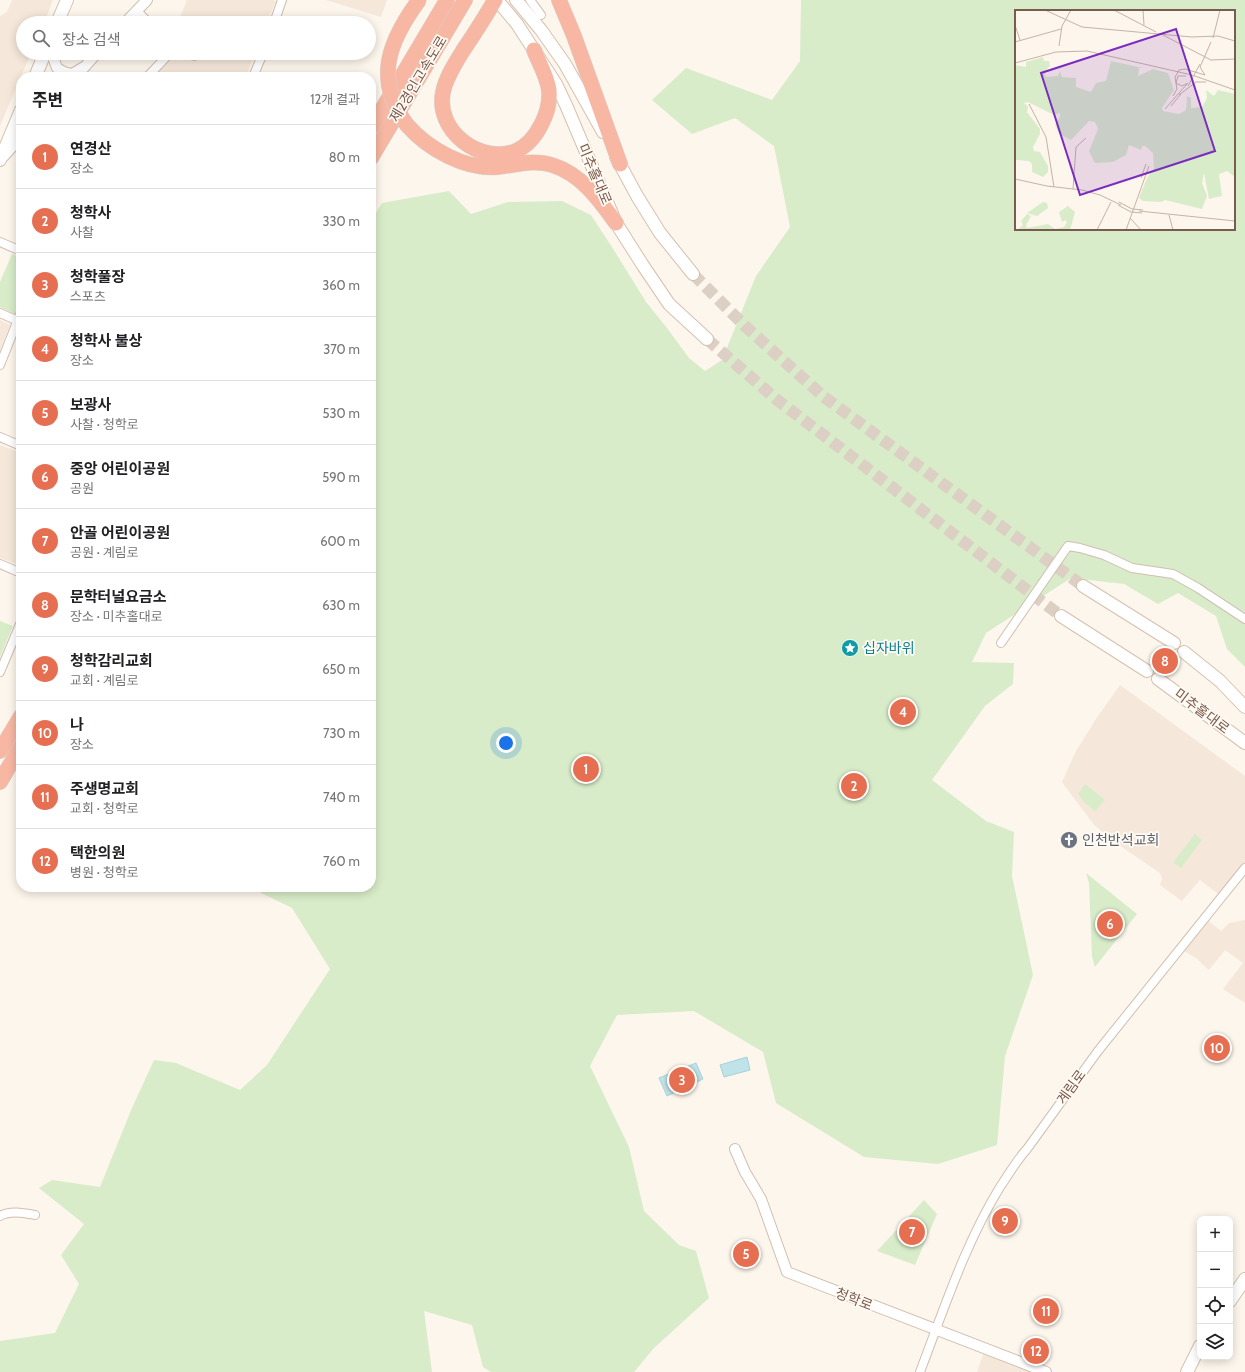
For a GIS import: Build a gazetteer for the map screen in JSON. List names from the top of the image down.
{
  "streets": {
    "highway": ["제2경인고속도로"],
    "main road": ["미추홀대로"],
    "street": ["계림로", "청학로"]
  },
  "crossings": [
    ["계림로", "청학로"]
  ],
  "places": {
    "place": ["십자바위"],
    "church": ["인천반석교회"]
  },
  "page": {
    "search": "장소 검색",
    "heading": ["주변", "12개 결과"],
    "list": [
      {
        "mark": "1",
        "name": "연경산",
        "note": "장소",
        "value": "80 m"
      },
      {
        "mark": "2",
        "name": "청학사",
        "note": "사찰",
        "value": "330 m"
      },
      {
        "mark": "3",
        "name": "청학풀장",
        "note": "스포츠",
        "value": "360 m"
      },
      {
        "mark": "4",
        "name": "청학사 불상",
        "note": "장소",
        "value": "370 m"
      },
      {
        "mark": "5",
        "name": "보광사",
        "note": "사찰 · 청학로",
        "value": "530 m"
      },
      {
        "mark": "6",
        "name": "중앙 어린이공원",
        "note": "공원",
        "value": "590 m"
      },
      {
        "mark": "7",
        "name": "안골 어린이공원",
        "note": "공원 · 계림로",
        "value": "600 m"
      },
      {
        "mark": "8",
        "name": "문학터널요금소",
        "note": "장소 · 미추홀대로",
        "value": "630 m"
      },
      {
        "mark": "9",
        "name": "청학감리교회",
        "note": "교회 · 계림로",
        "value": "650 m"
      },
      {
        "mark": "10",
        "name": "나",
        "note": "장소",
        "value": "730 m"
      },
      {
        "mark": "11",
        "name": "주생명교회",
        "note": "교회 · 청학로",
        "value": "740 m"
      },
      {
        "mark": "12",
        "name": "택한의원",
        "note": "병원 · 청학로",
        "value": "760 m"
      }
    ],
    "pins": [
      "8",
      "4",
      "1",
      "2",
      "6",
      "10",
      "3",
      "9",
      "7",
      "5",
      "11",
      "12"
    ],
    "map_buttons": ["+", "−"]
  }
}
